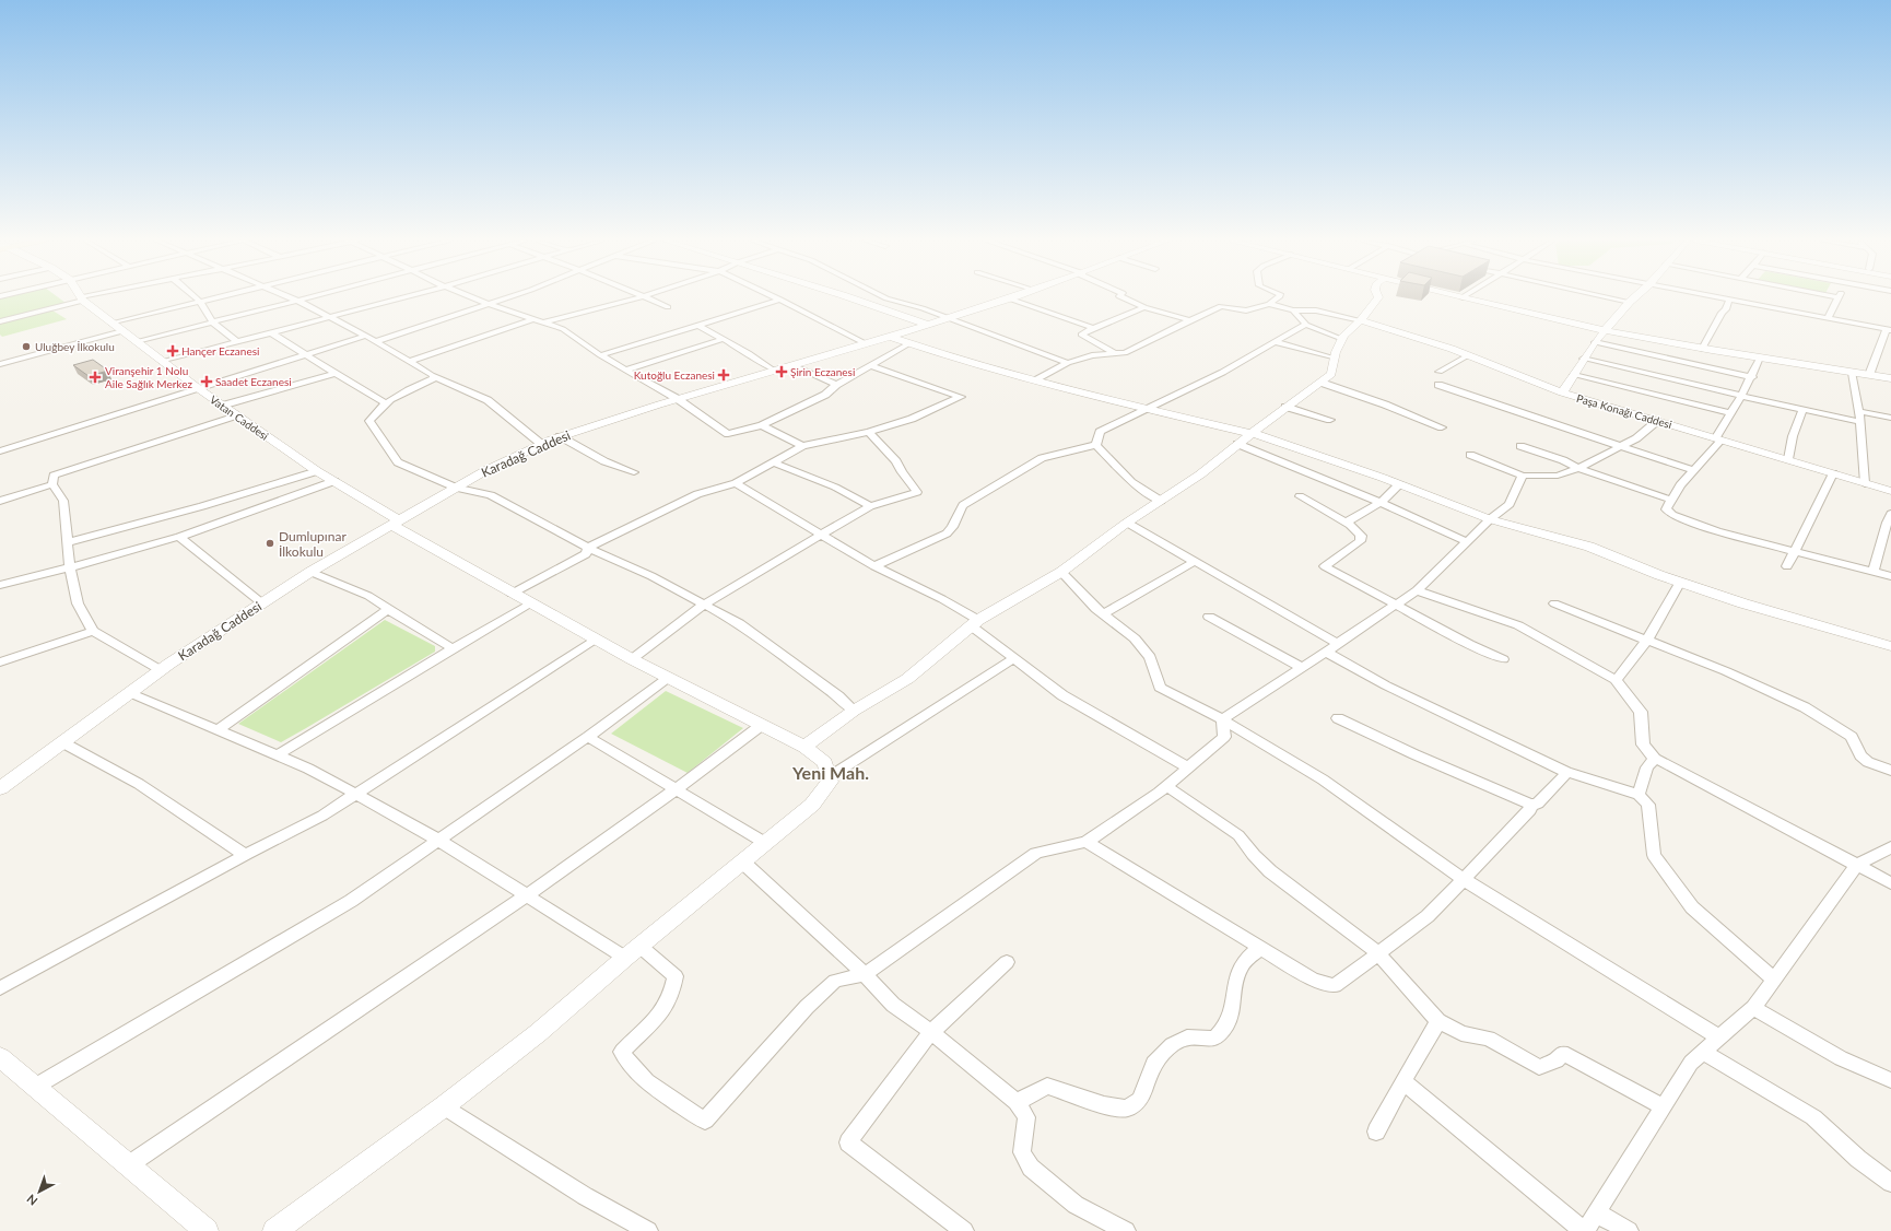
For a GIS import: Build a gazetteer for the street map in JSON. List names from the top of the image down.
{
  "streets": {
    "street": ["Paşa Konağı Caddesi", "Vatan Caddesi", "Karadağ Caddesi"]
  },
  "crossings": [
    ["Vatan Caddesi", "Karadağ Caddesi"]
  ],
  "districts": ["Yeni Mah."],
  "places": {
    "other": ["Uluğbey İlkokulu", "Dumlupınar İlkokulu"],
    "health": [
      "Hançer Eczanesi",
      "Şirin Eczanesi",
      "Kutoğlu Eczanesi",
      "Viranşehir 1 Nolu Aile Sağlık Merkez",
      "Saadet Eczanesi"
    ]
  },
  "north": "bottom left"
}
